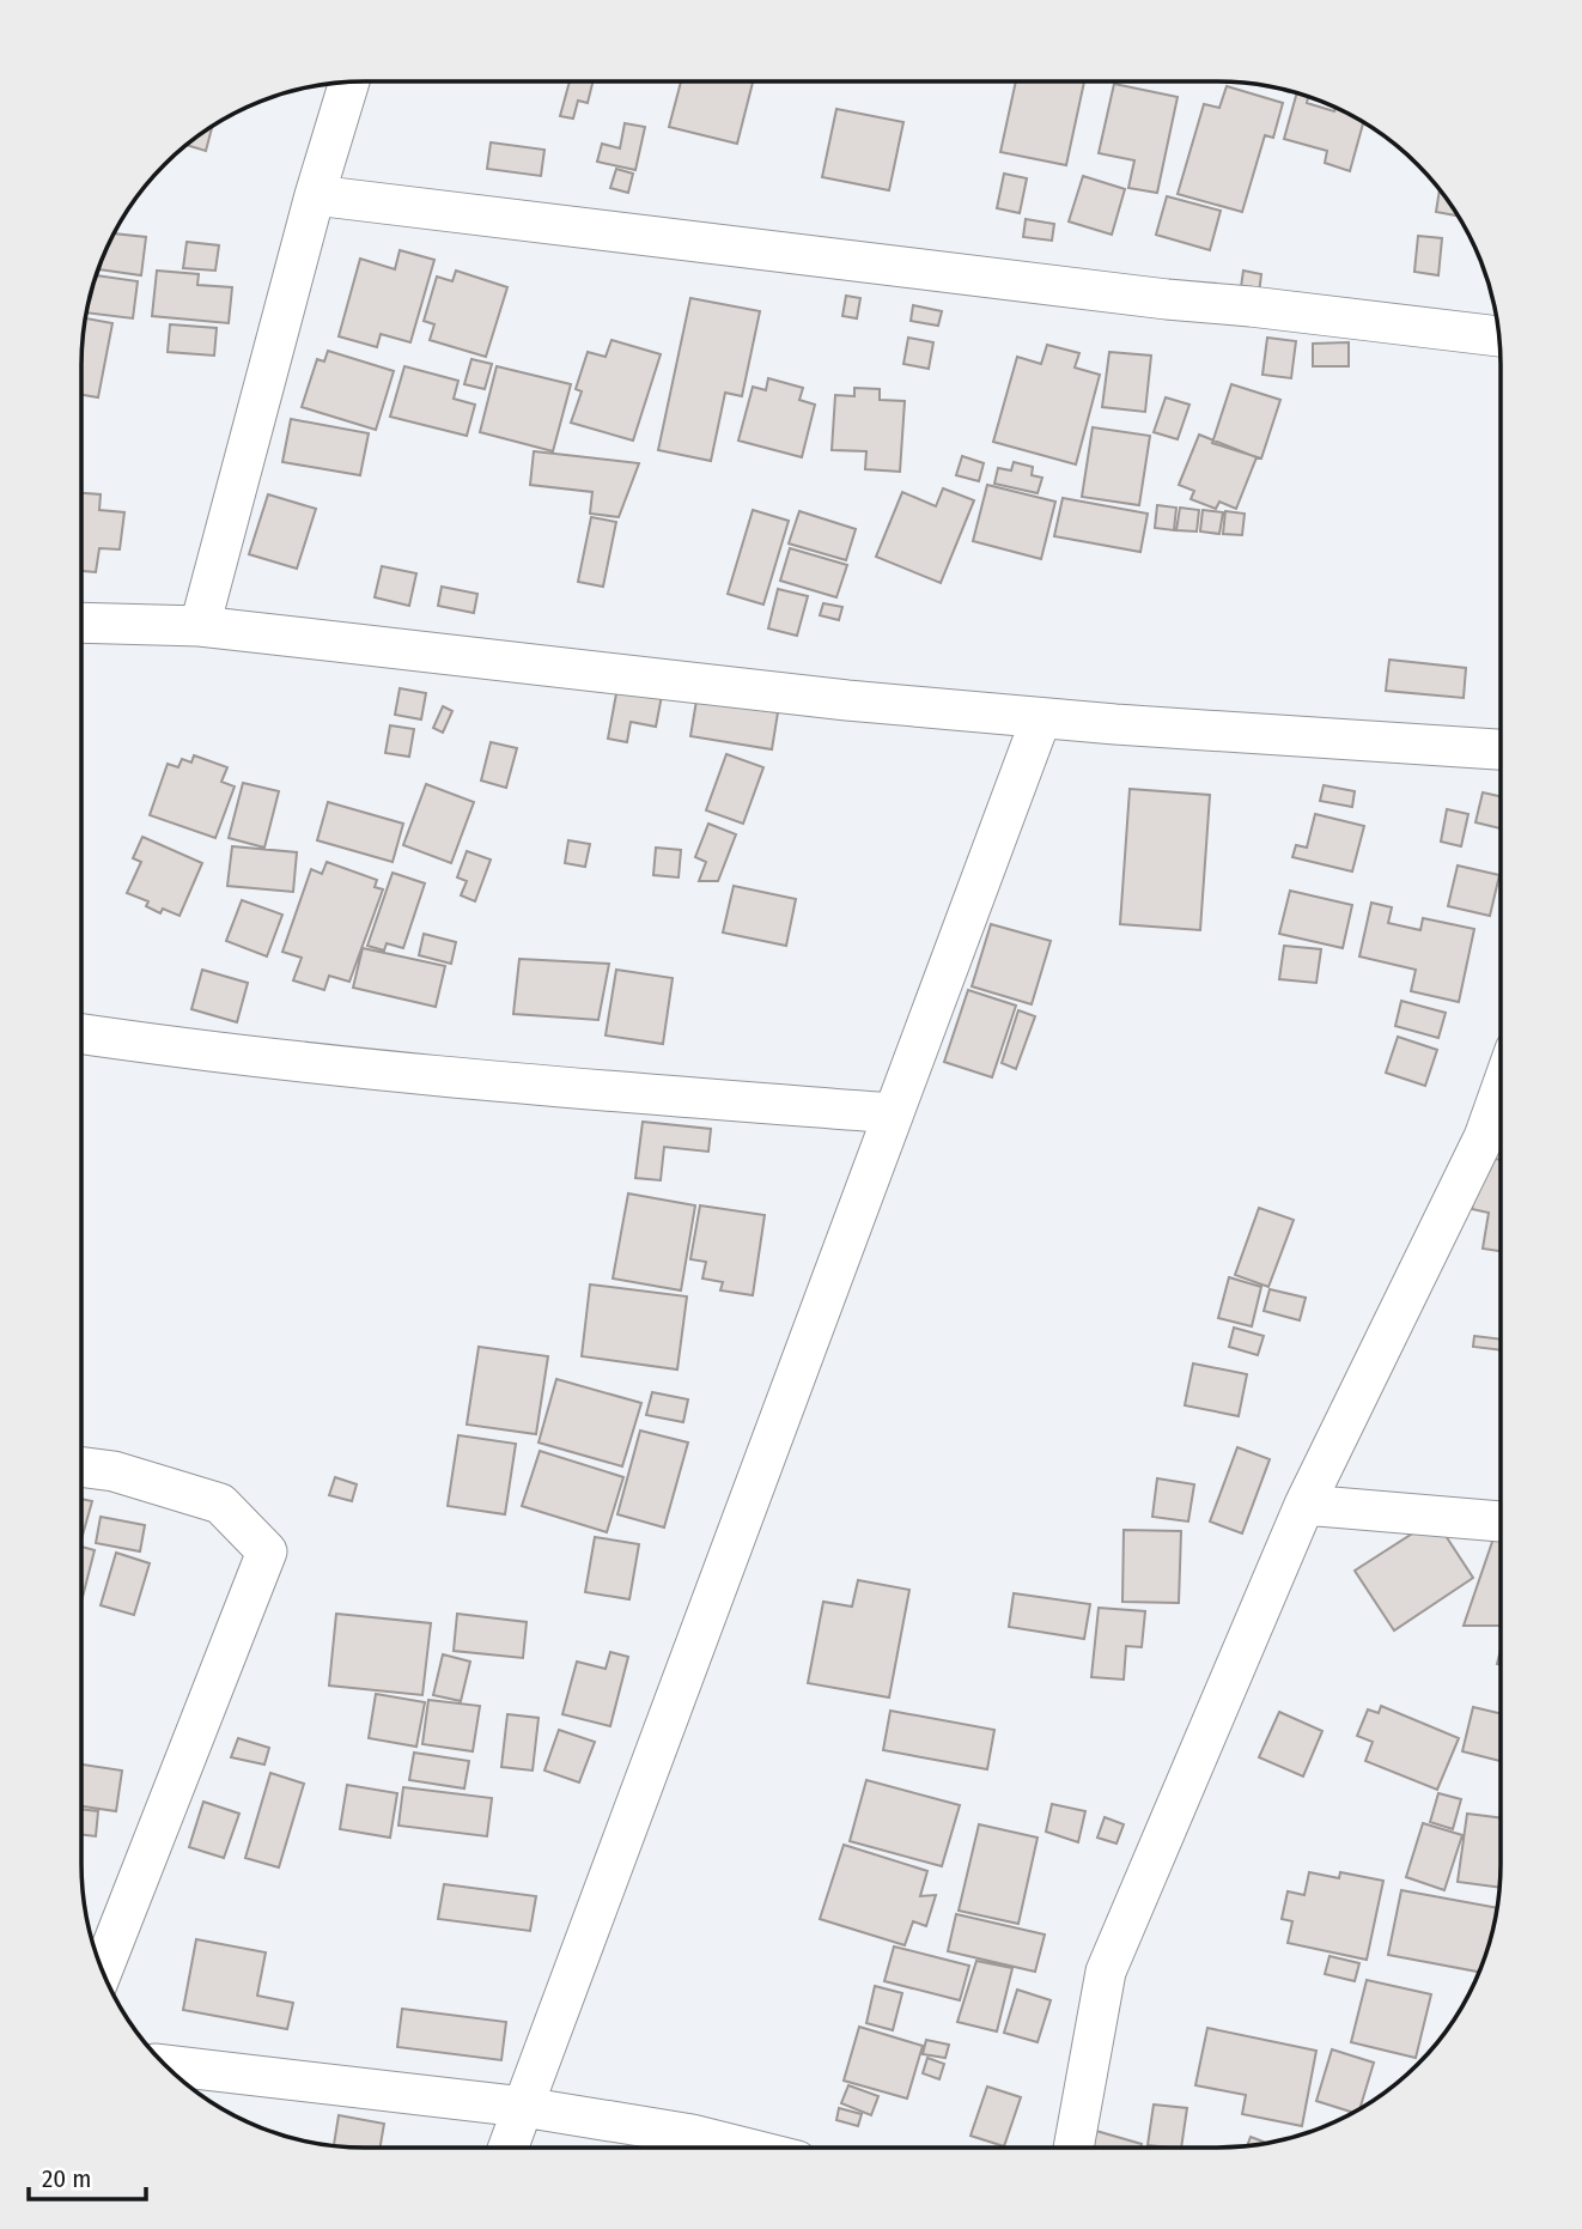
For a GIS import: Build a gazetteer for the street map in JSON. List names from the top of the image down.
{
  "scale_bar": "20 m"
}
